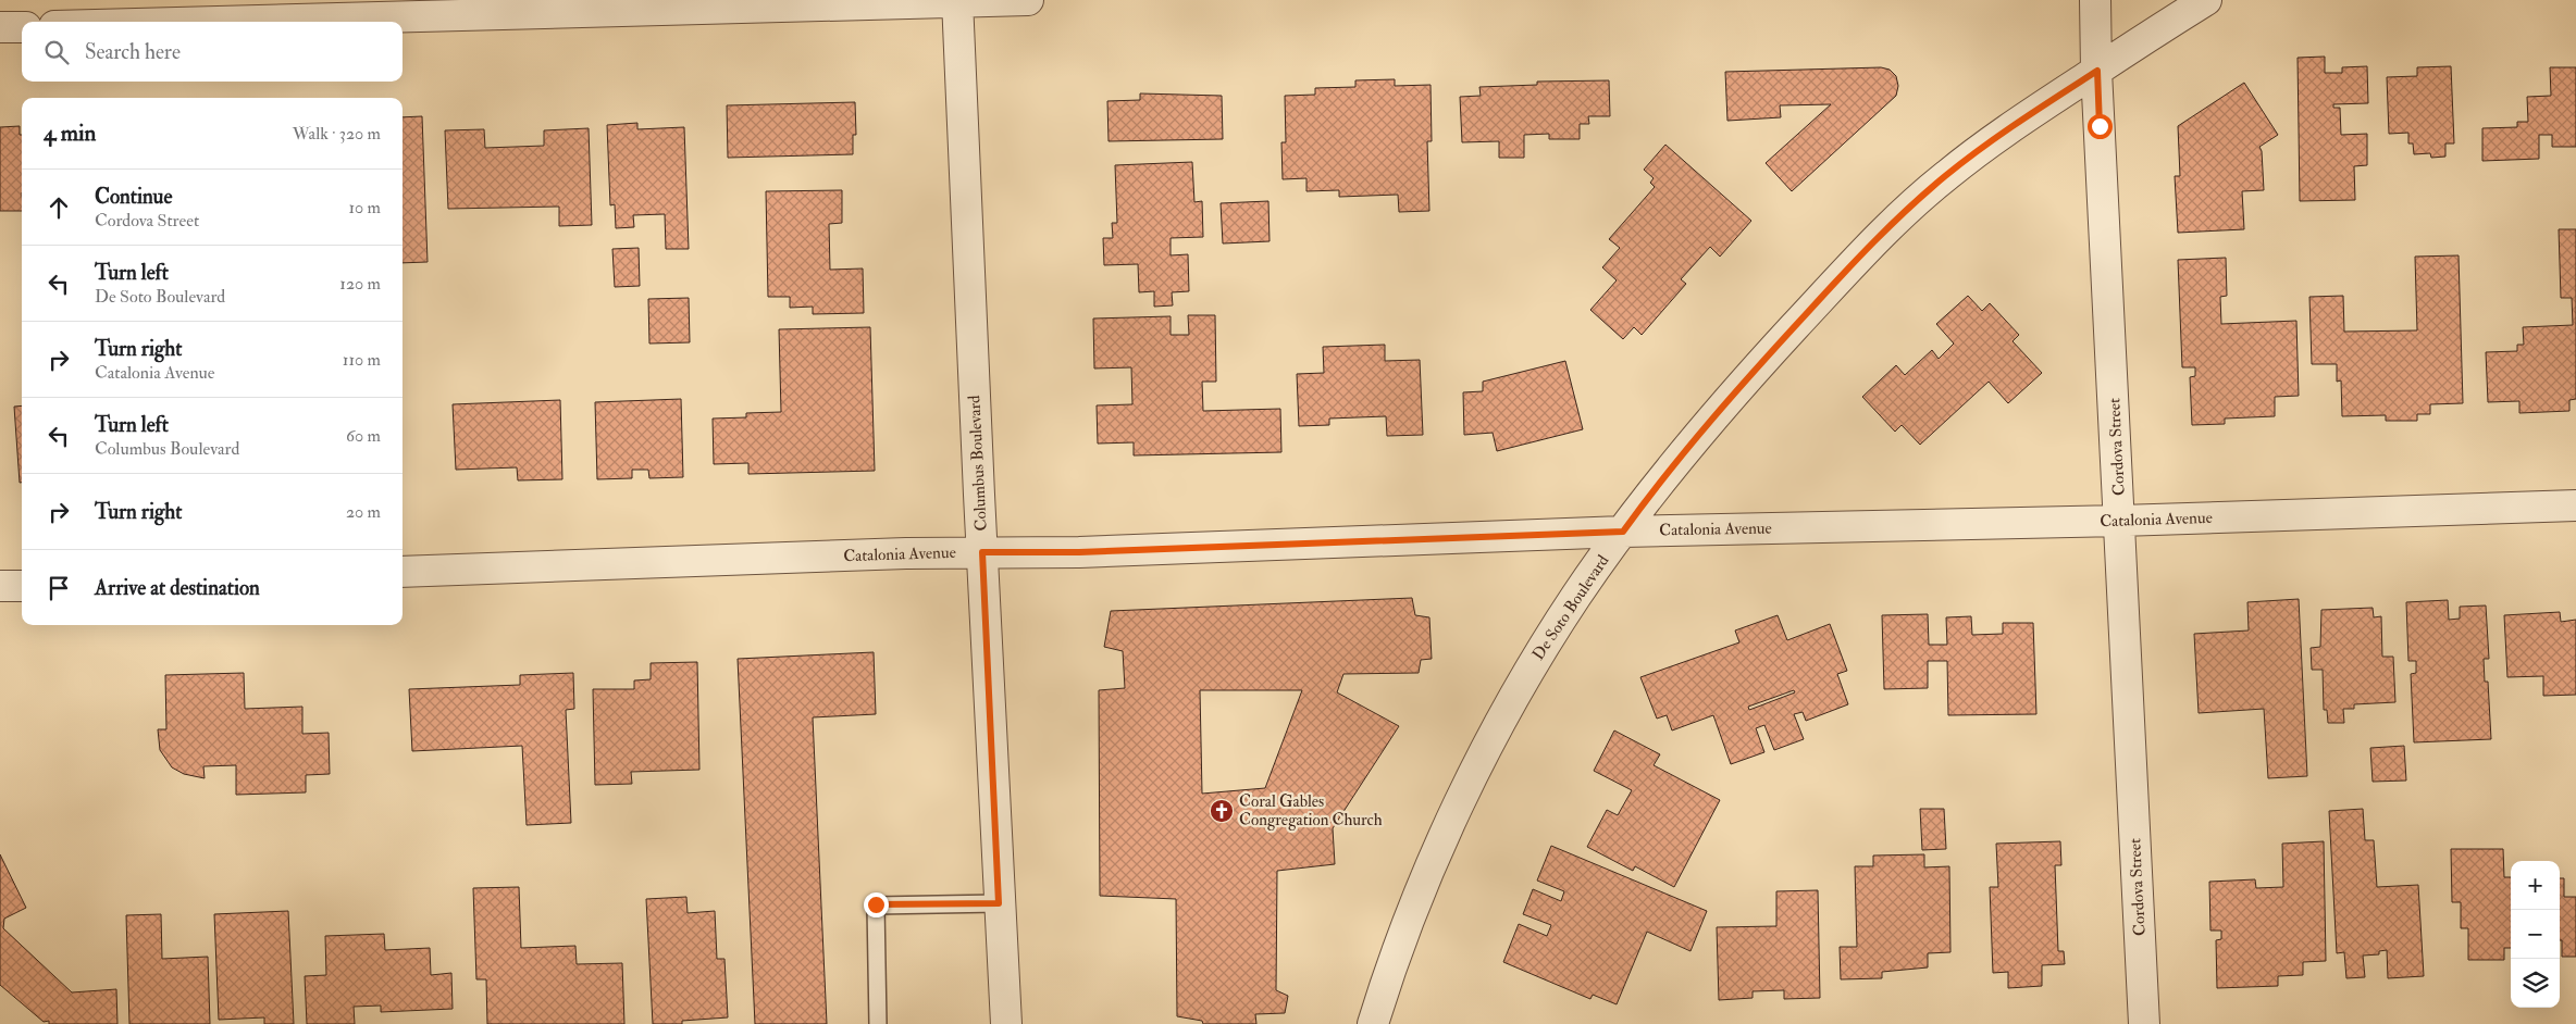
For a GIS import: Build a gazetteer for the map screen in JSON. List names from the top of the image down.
{
  "streets": {
    "street": [
      "Cordova Street",
      "Columbus Boulevard",
      "Catalonia Avenue",
      "De Soto Boulevard"
    ]
  },
  "crossings": [
    ["Cordova Street", "Catalonia Avenue"],
    ["Cordova Street", "De Soto Boulevard"],
    ["Columbus Boulevard", "Catalonia Avenue"],
    ["Catalonia Avenue", "De Soto Boulevard"]
  ],
  "places": {
    "church": ["Coral Gables Congregation Church"]
  },
  "page": {
    "search": "Search here",
    "heading": ["4 min", "Walk · 320 m"],
    "list": [
      ["Continue", "Cordova Street", "10 m"],
      ["Turn left", "De Soto Boulevard", "120 m"],
      ["Turn right", "Catalonia Avenue", "110 m"],
      ["Turn left", "Columbus Boulevard", "60 m"],
      ["Turn right", "20 m"],
      "Arrive at destination"
    ],
    "map_buttons": ["+", "−"]
  }
}
